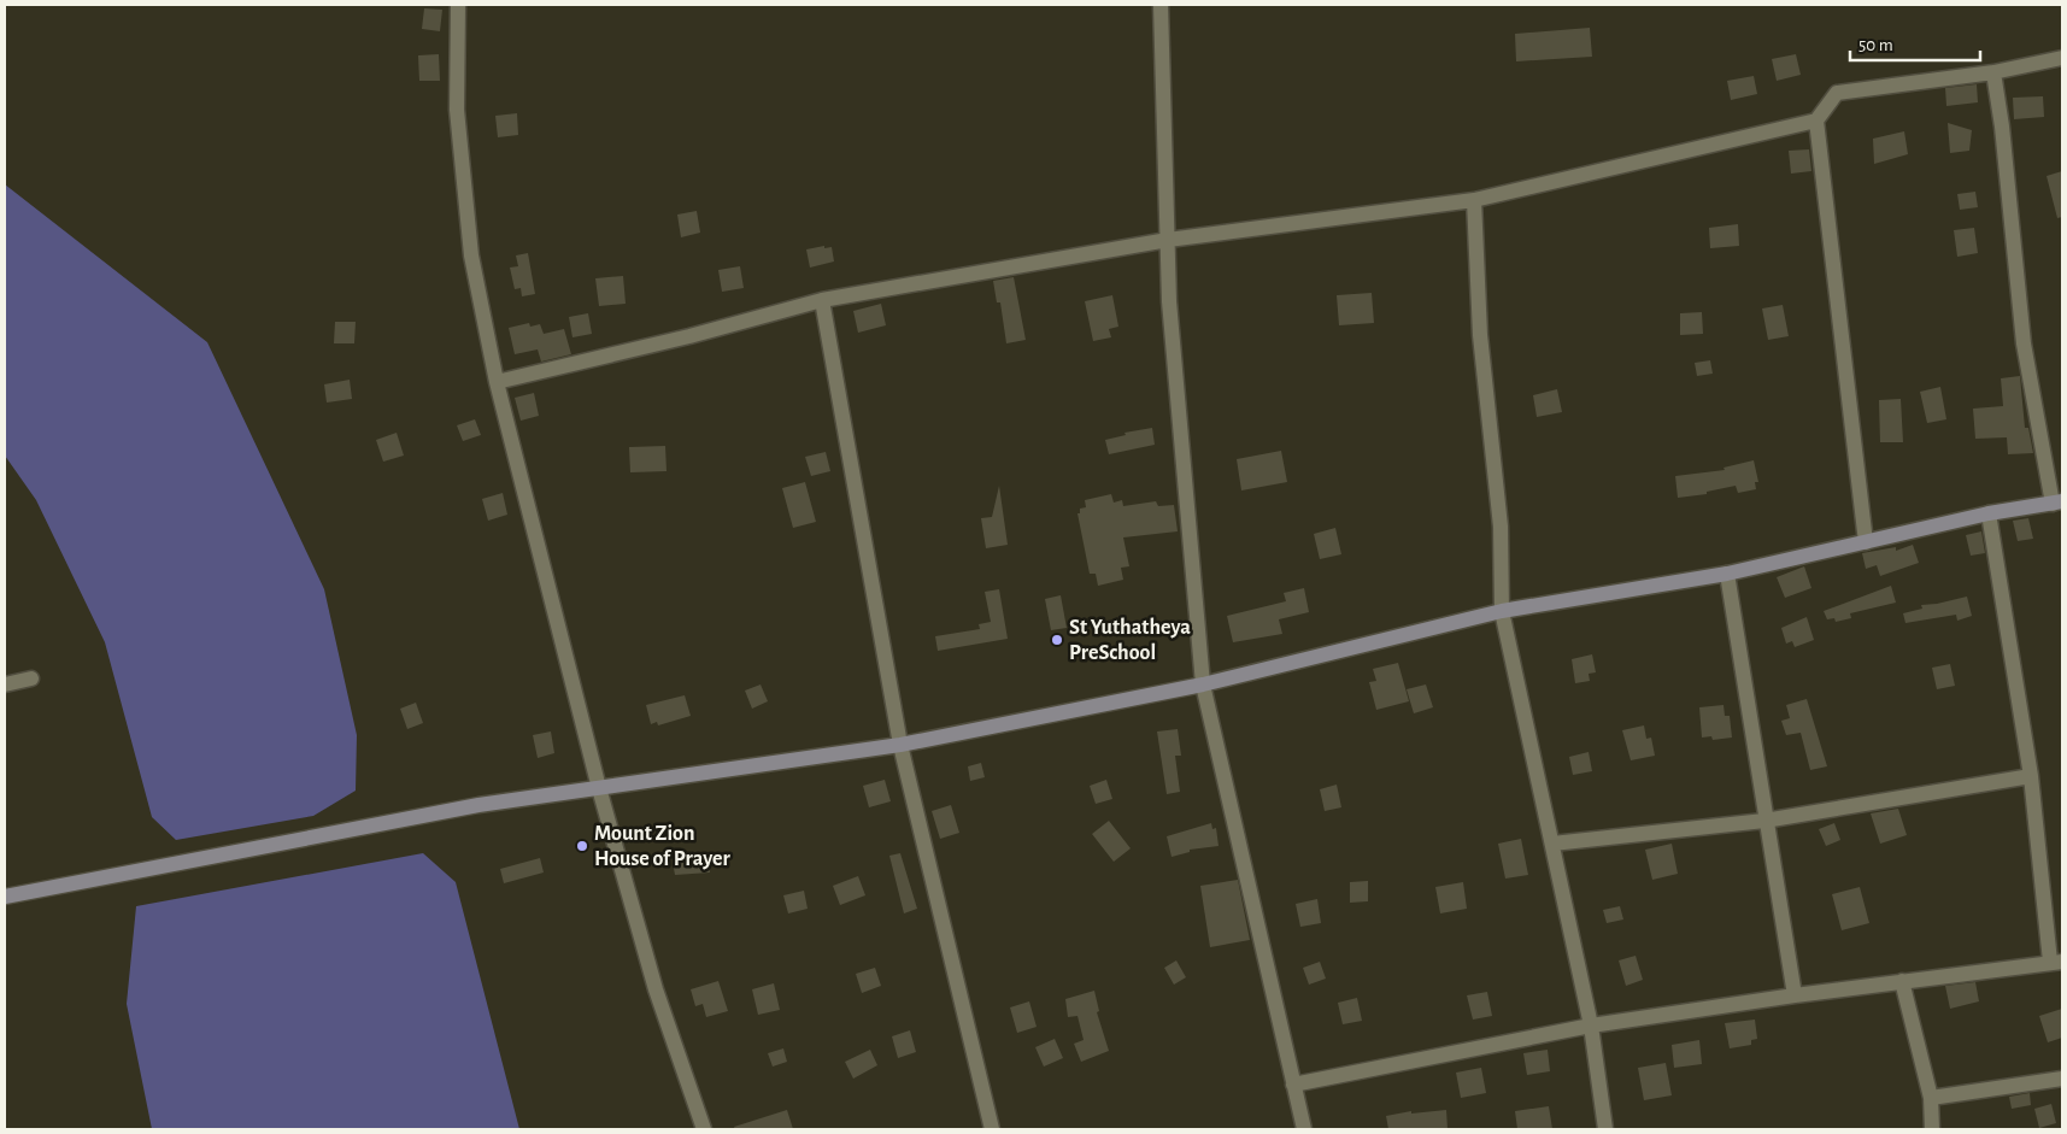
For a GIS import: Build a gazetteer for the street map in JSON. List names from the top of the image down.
{
  "places": ["St Yuthatheya PreSchool", "Mount Zion House of Prayer"],
  "scale_bar": "50 m"
}
